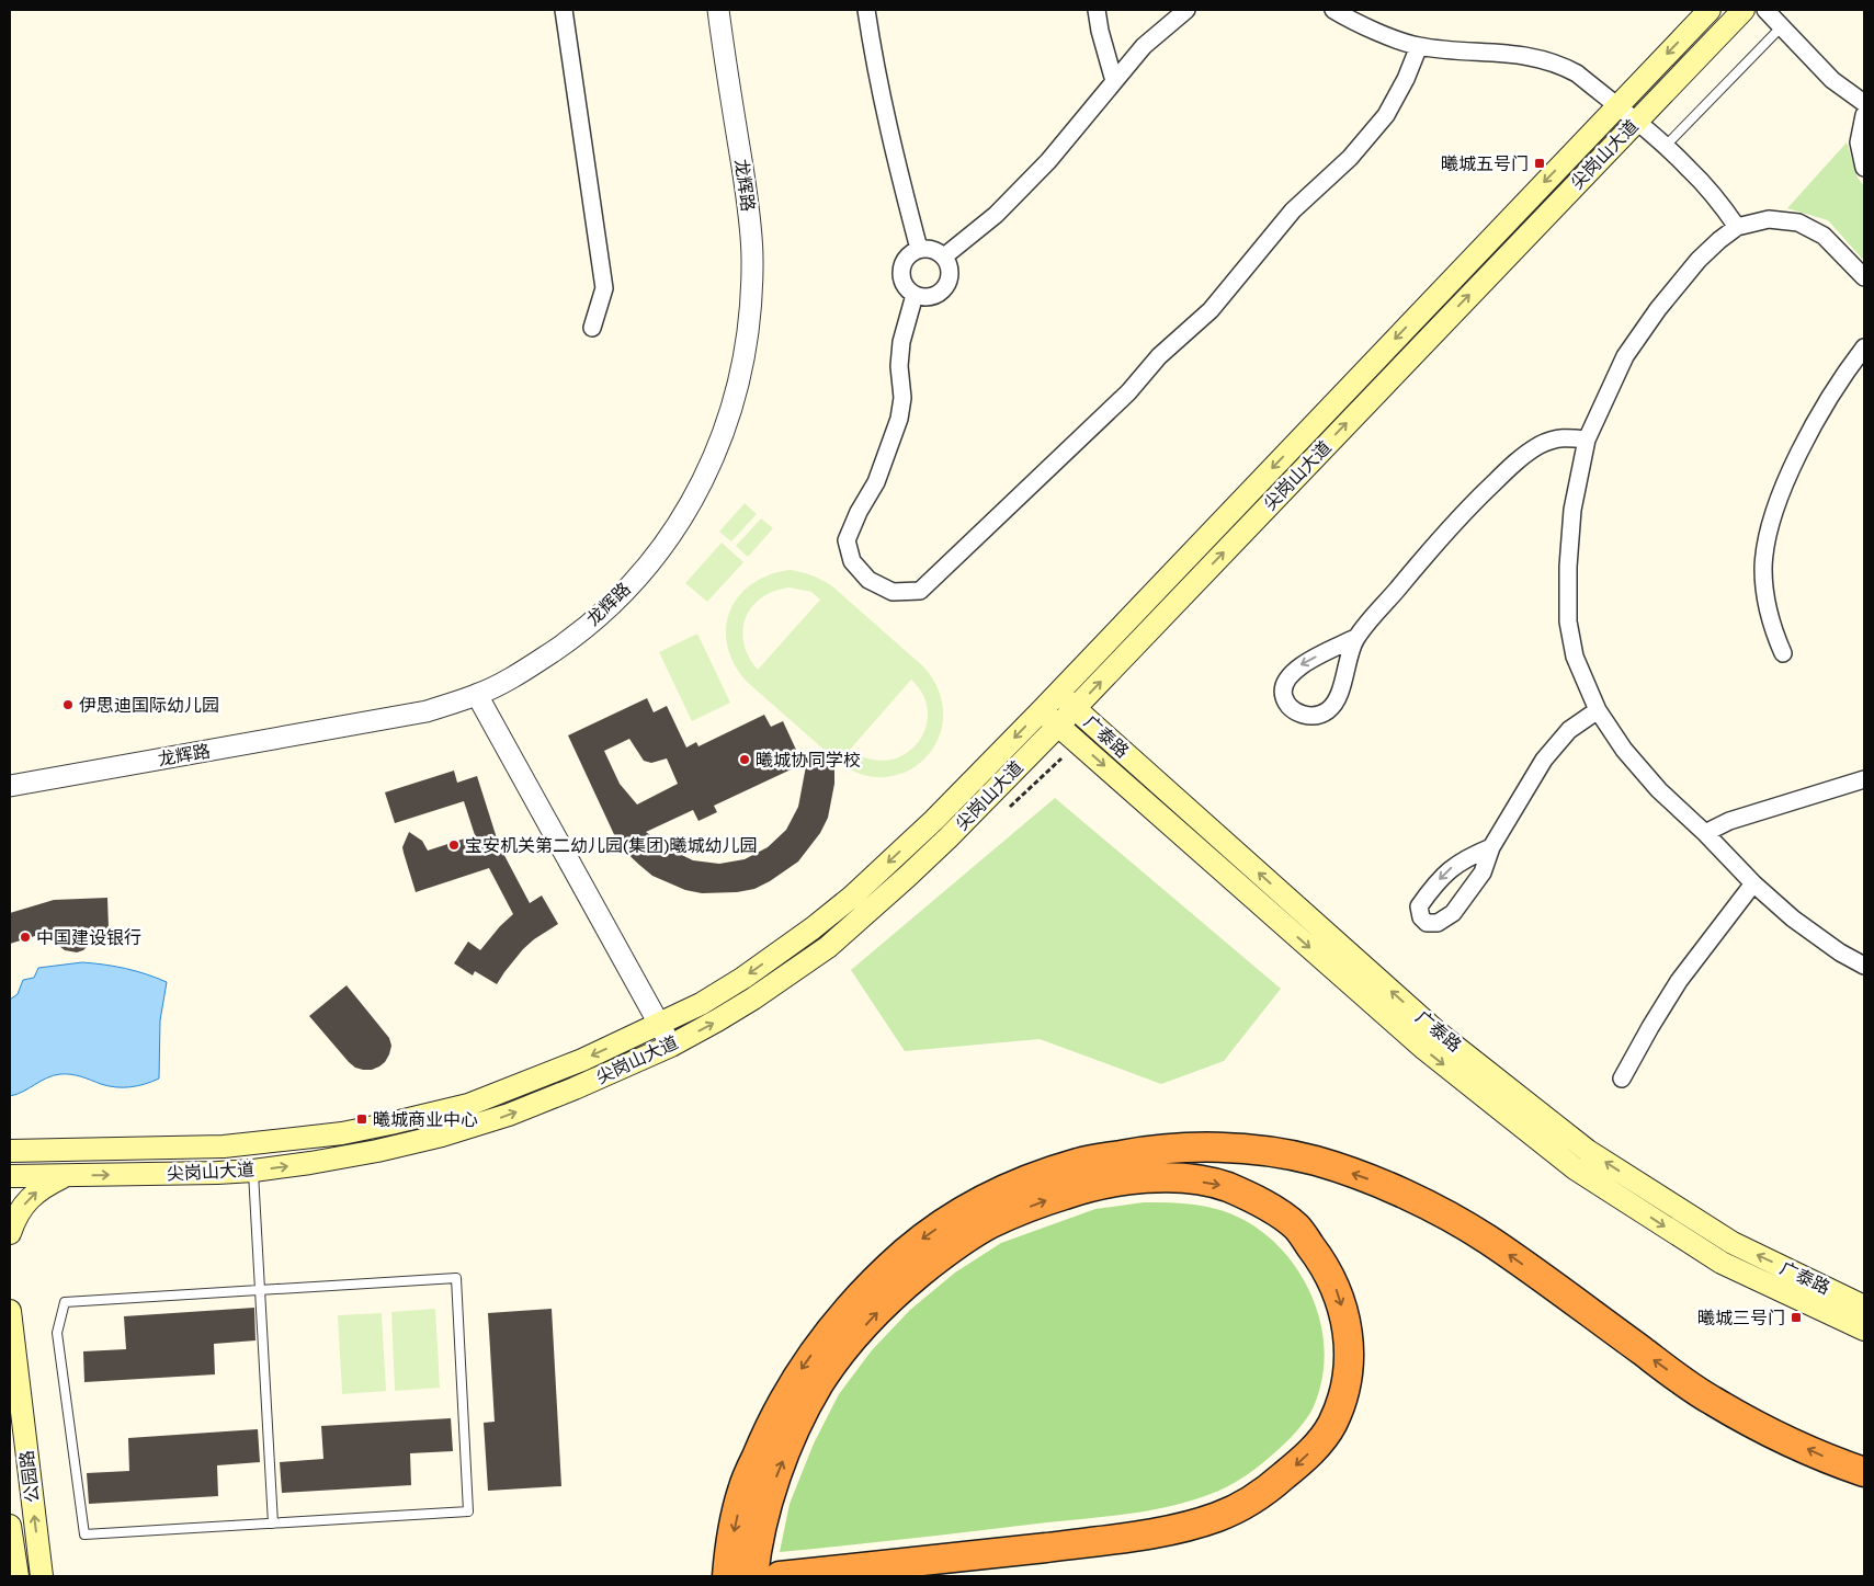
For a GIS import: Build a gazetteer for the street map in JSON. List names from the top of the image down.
{
  "streets": {
    "main road": ["尖岗山大道", "广泰路", "公园路"],
    "street": ["龙辉路"]
  },
  "crossings": [
    ["尖岗山大道", "广泰路"]
  ],
  "one_way": ["公园路"],
  "places": {
    "transit": ["曦城五号门", "曦城商业中心", "曦城三号门"],
    "other": [
      "伊思迪国际幼儿园",
      "曦城协同学校",
      "宝安机关第二幼儿园(集团)曦城幼儿园",
      "中国建设银行"
    ]
  }
}
